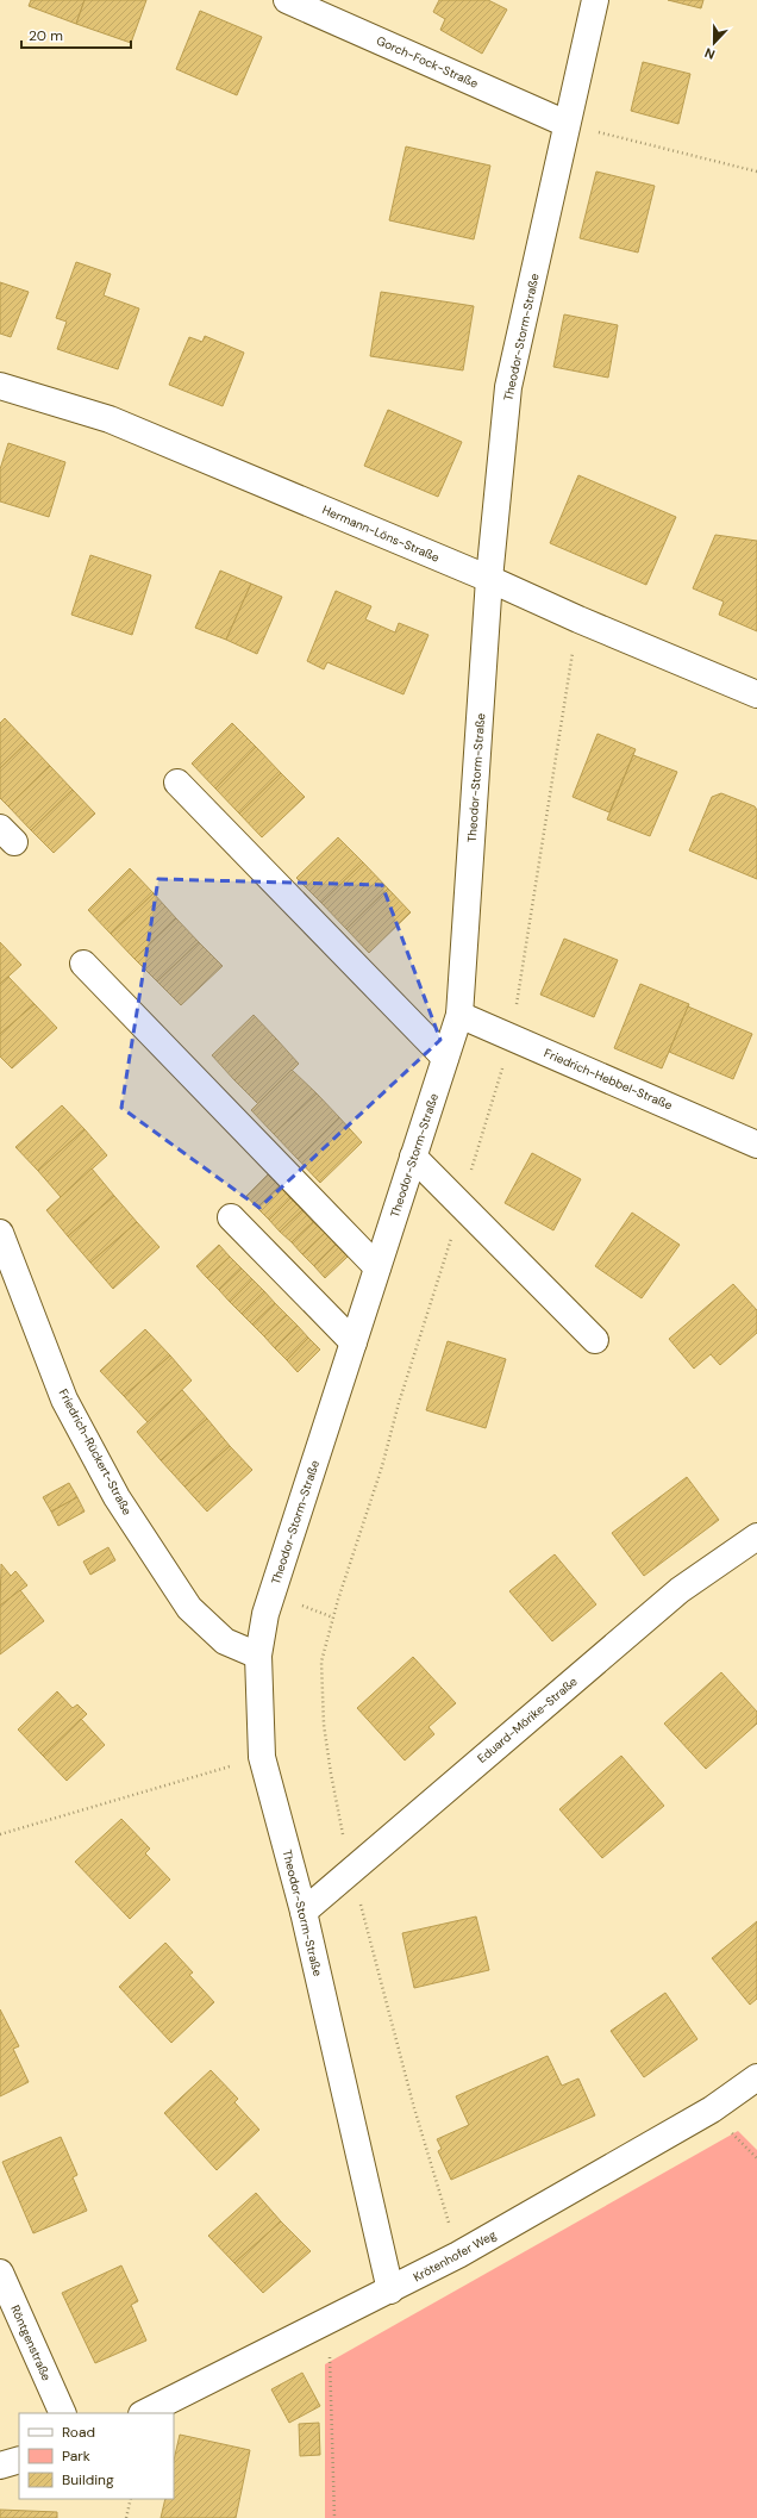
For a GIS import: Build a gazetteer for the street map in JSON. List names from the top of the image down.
{
  "streets": {
    "street": [
      "Gorch-Fock-Straße",
      "Theodor-Storm-Straße",
      "Hermann-Löns-Straße",
      "Friedrich-Hebbel-Straße",
      "Friedrich-Rückert-Straße",
      "Eduard-Mörike-Straße",
      "Krötenhofer Weg",
      "Röntgenstraße"
    ]
  },
  "crossings": [
    ["Gorch-Fock-Straße", "Theodor-Storm-Straße"],
    ["Theodor-Storm-Straße", "Hermann-Löns-Straße"],
    ["Theodor-Storm-Straße", "Friedrich-Hebbel-Straße"],
    ["Theodor-Storm-Straße", "Friedrich-Rückert-Straße"],
    ["Theodor-Storm-Straße", "Eduard-Mörike-Straße"],
    ["Theodor-Storm-Straße", "Krötenhofer Weg"]
  ],
  "legend": ["Road", "Park", "Building"],
  "scale_bar": "20 m",
  "north": "bottom"
}
